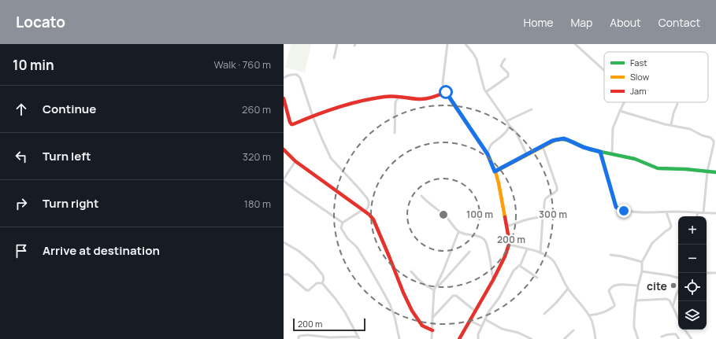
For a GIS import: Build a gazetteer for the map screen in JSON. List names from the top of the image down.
{
  "places": ["cite"],
  "legend": ["Fast", "Slow", "Jam"],
  "scale_bar": "200 m",
  "page": {
    "header": "Locato",
    "nav": [
      "Home",
      "Map",
      "About",
      "Contact"
    ],
    "heading": ["10 min", "Walk · 760 m"],
    "list": [
      ["Continue", "260 m"],
      ["Turn left", "320 m"],
      ["Turn right", "180 m"],
      "Arrive at destination"
    ],
    "map_buttons": ["+", "−"],
    "scale": "200 m"
  },
  "rings": ["100 m", "300 m", "200 m"]
}
